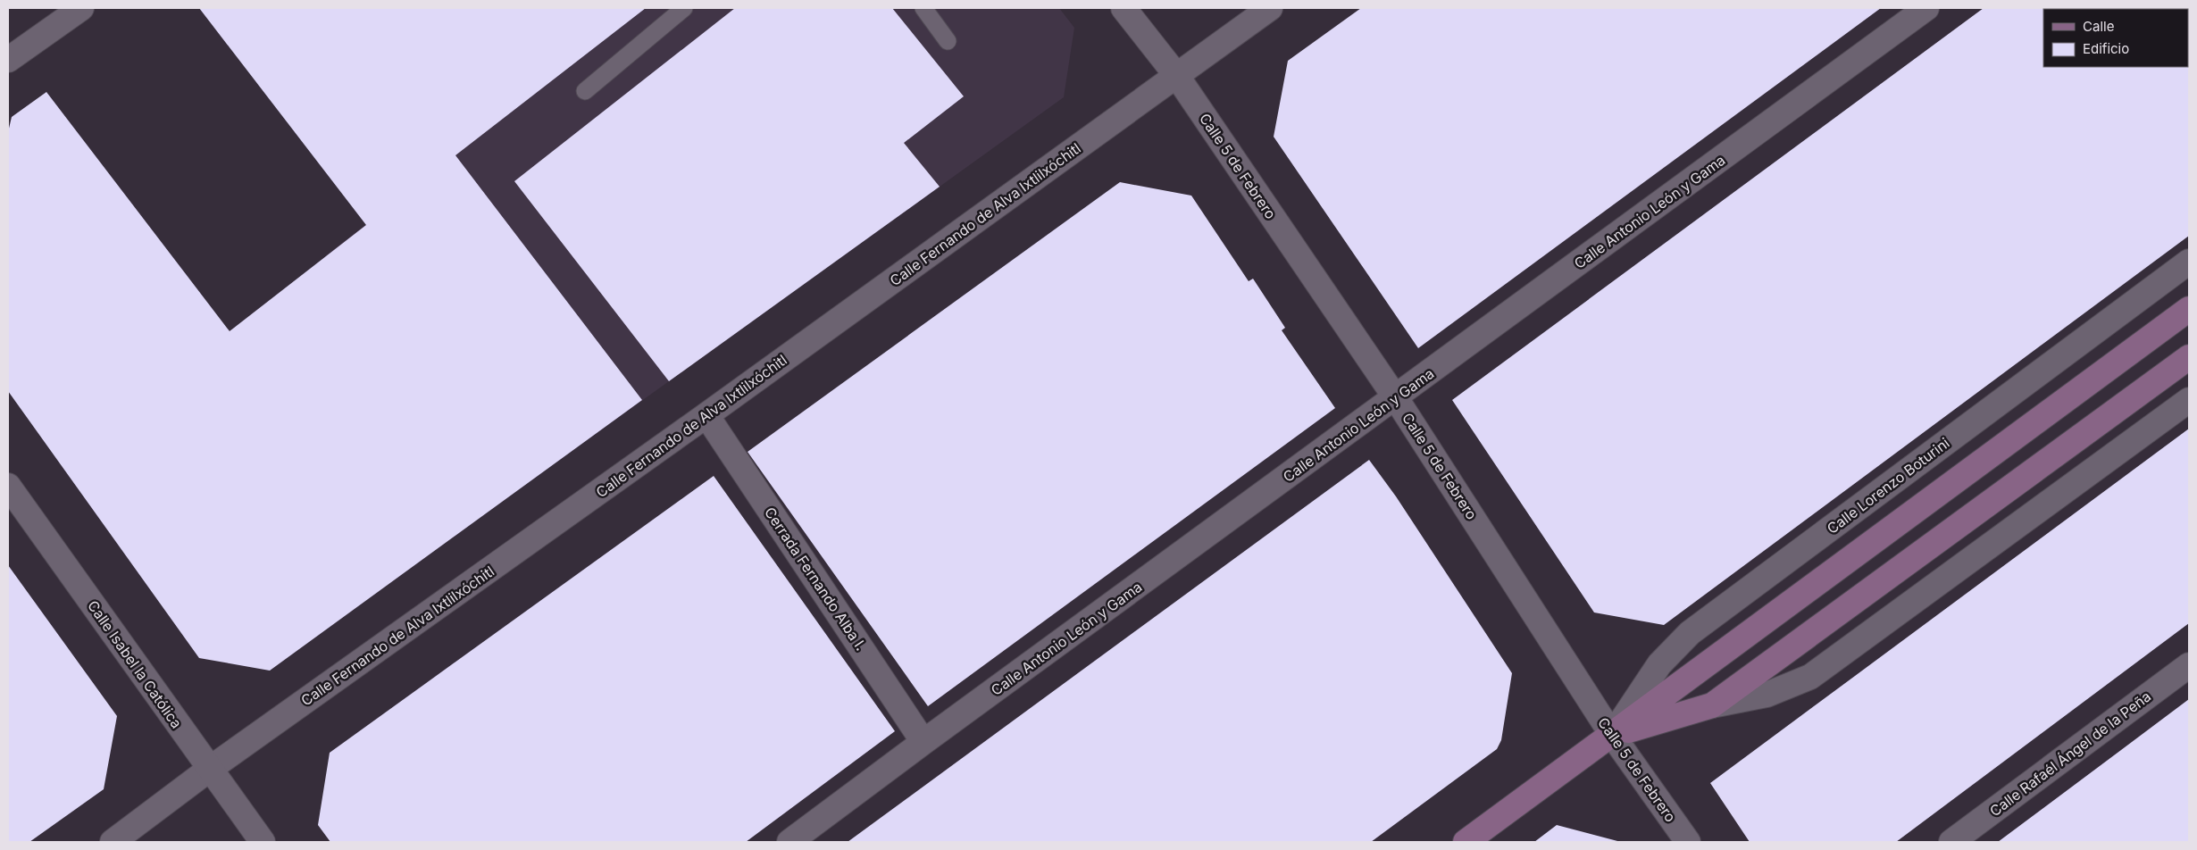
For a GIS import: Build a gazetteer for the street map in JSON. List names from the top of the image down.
{
  "streets": {
    "main road": ["Calle Lorenzo Boturini"],
    "street": [
      "Calle 5 de Febrero",
      "Calle Antonio León y Gama",
      "Calle Fernando de Alva Ixtlilxóchitl",
      "Cerrada Fernando Alba I.",
      "Calle Isabel la Católica",
      "Calle Rafaél Ángel de la Peña"
    ]
  },
  "crossings": [
    ["Calle 5 de Febrero", "Calle Antonio León y Gama"],
    ["Calle 5 de Febrero", "Calle Fernando de Alva Ixtlilxóchitl"],
    ["Calle 5 de Febrero", "Calle Lorenzo Boturini"],
    ["Calle Antonio León y Gama", "Cerrada Fernando Alba I."],
    ["Calle Fernando de Alva Ixtlilxóchitl", "Cerrada Fernando Alba I."],
    ["Calle Fernando de Alva Ixtlilxóchitl", "Calle Isabel la Católica"]
  ],
  "legend": ["Calle", "Edificio"]
}
